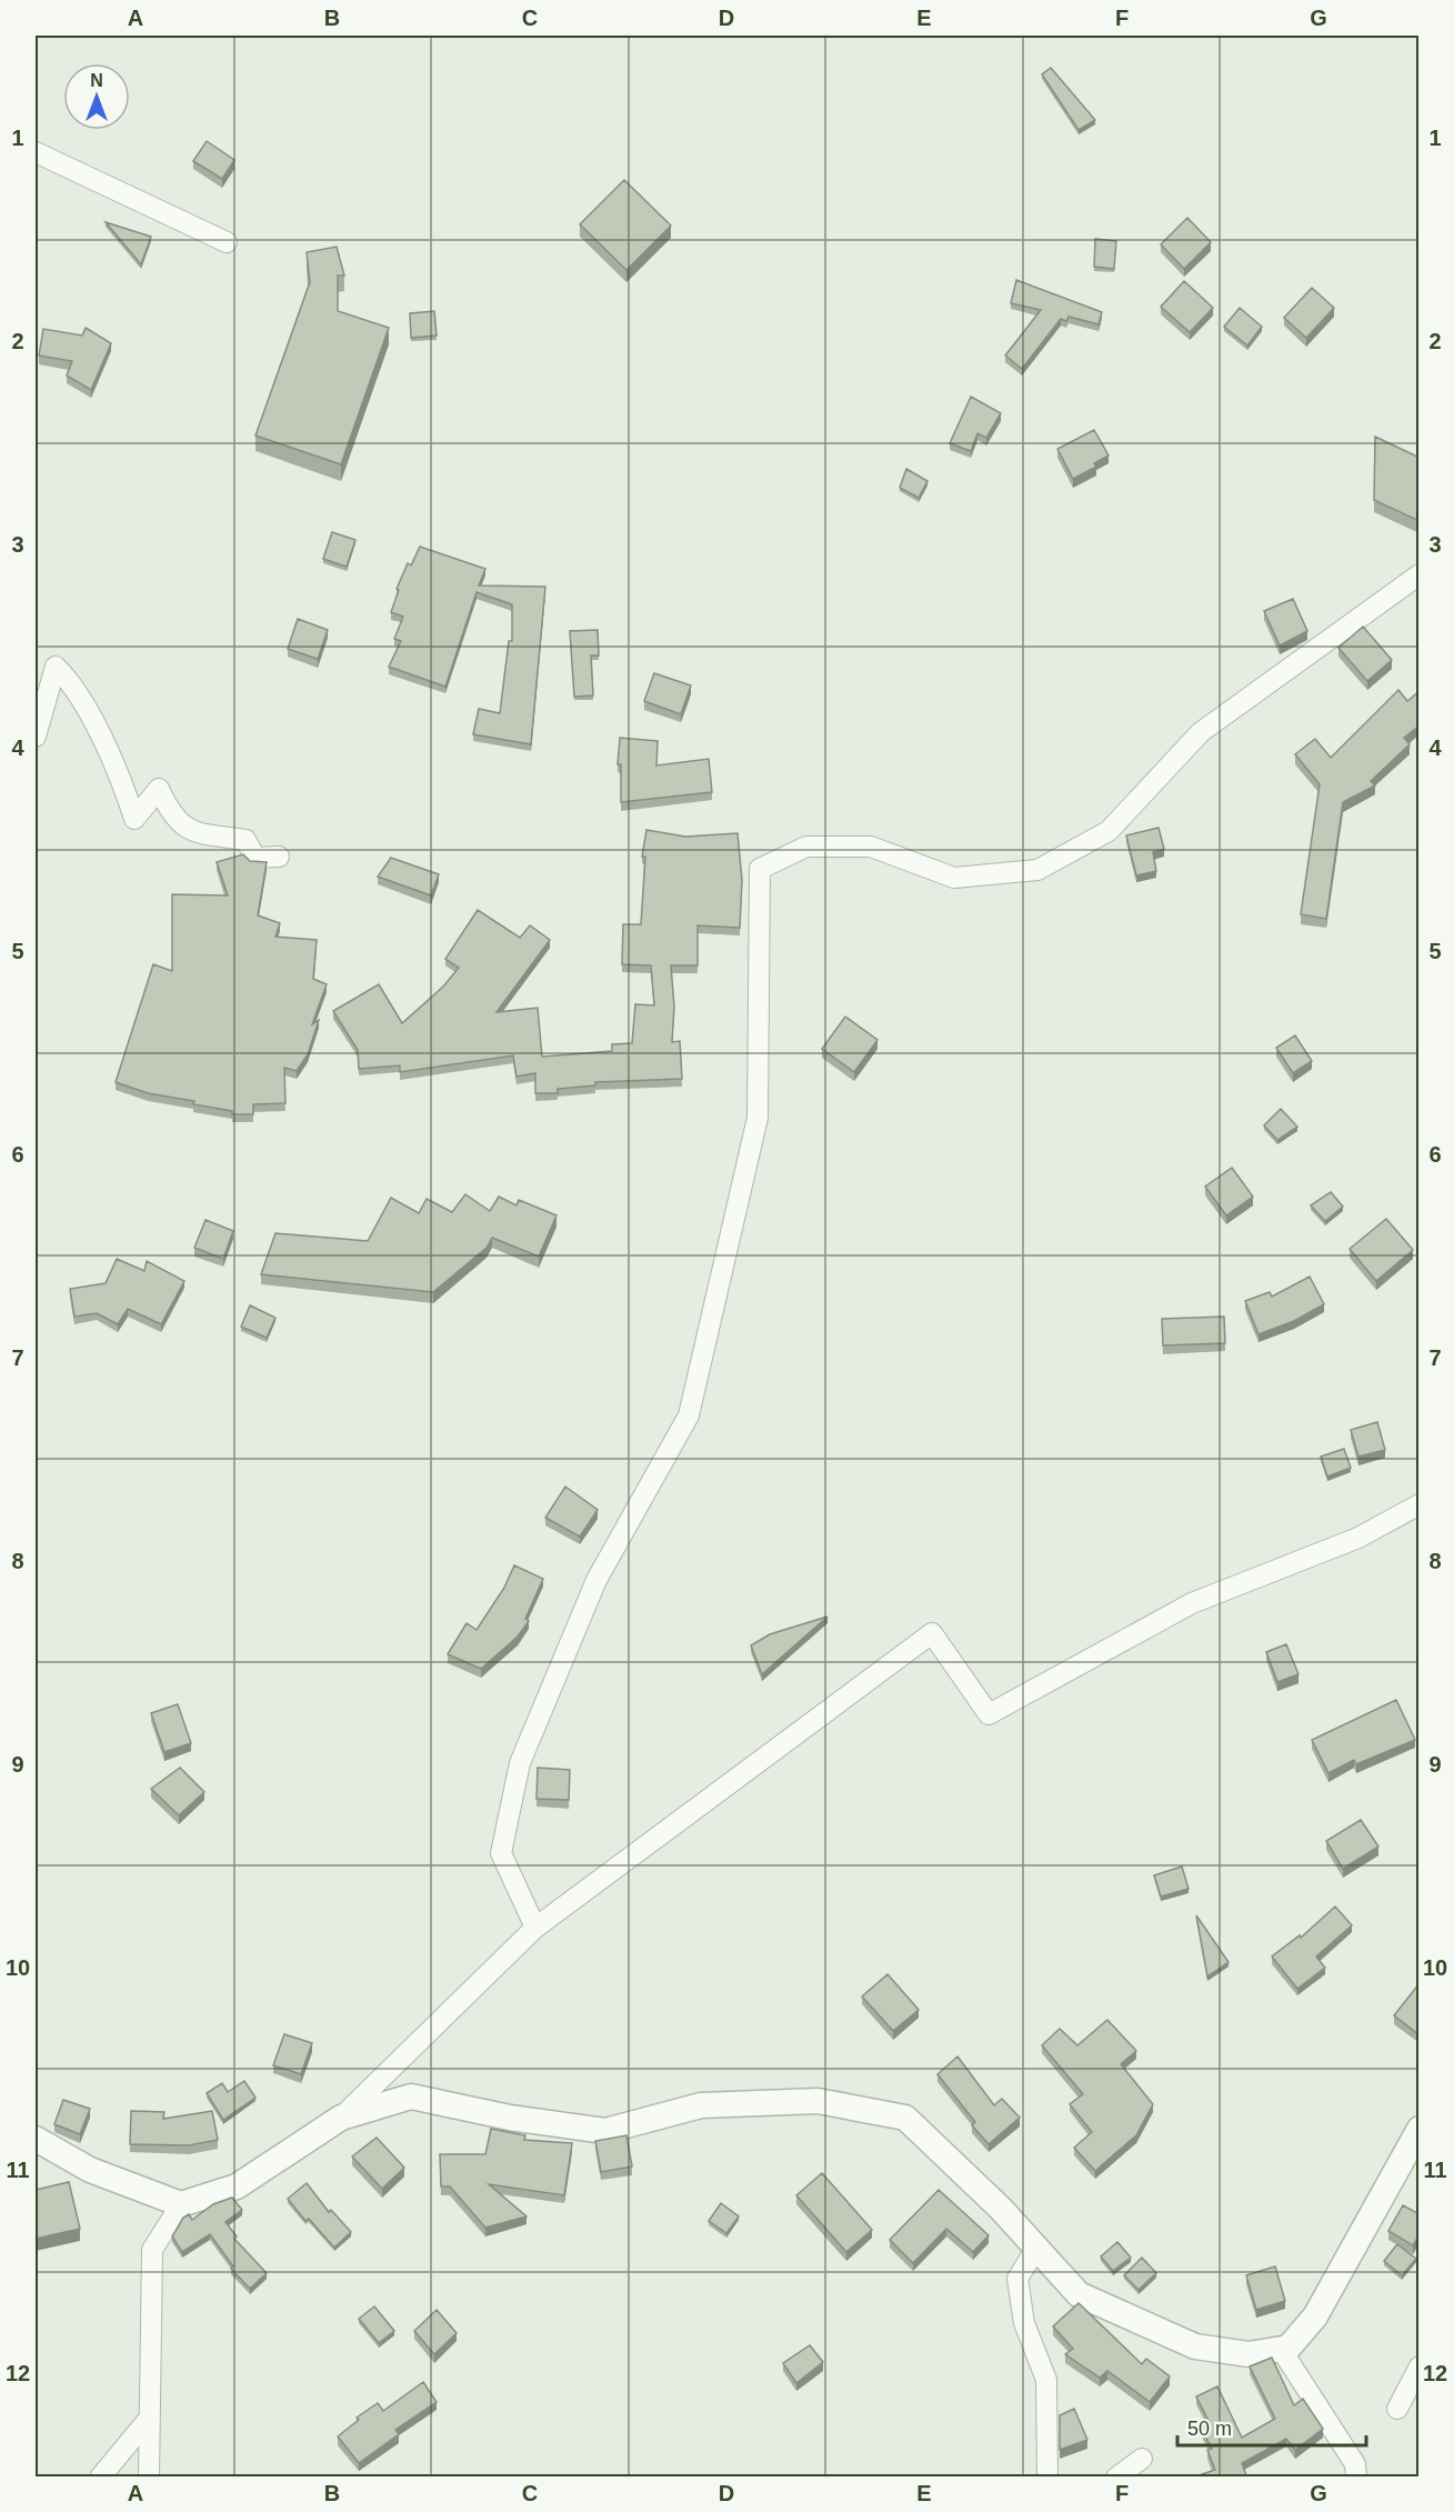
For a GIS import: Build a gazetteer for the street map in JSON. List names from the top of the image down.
{
  "scale_bar": "50 m",
  "north": "top",
  "grid": {
    "columns": [
      "A",
      "B",
      "C",
      "D",
      "E",
      "F",
      "G"
    ],
    "rows": [
      "1",
      "2",
      "3",
      "4",
      "5",
      "6",
      "7",
      "8",
      "9",
      "10",
      "11",
      "12"
    ]
  }
}
